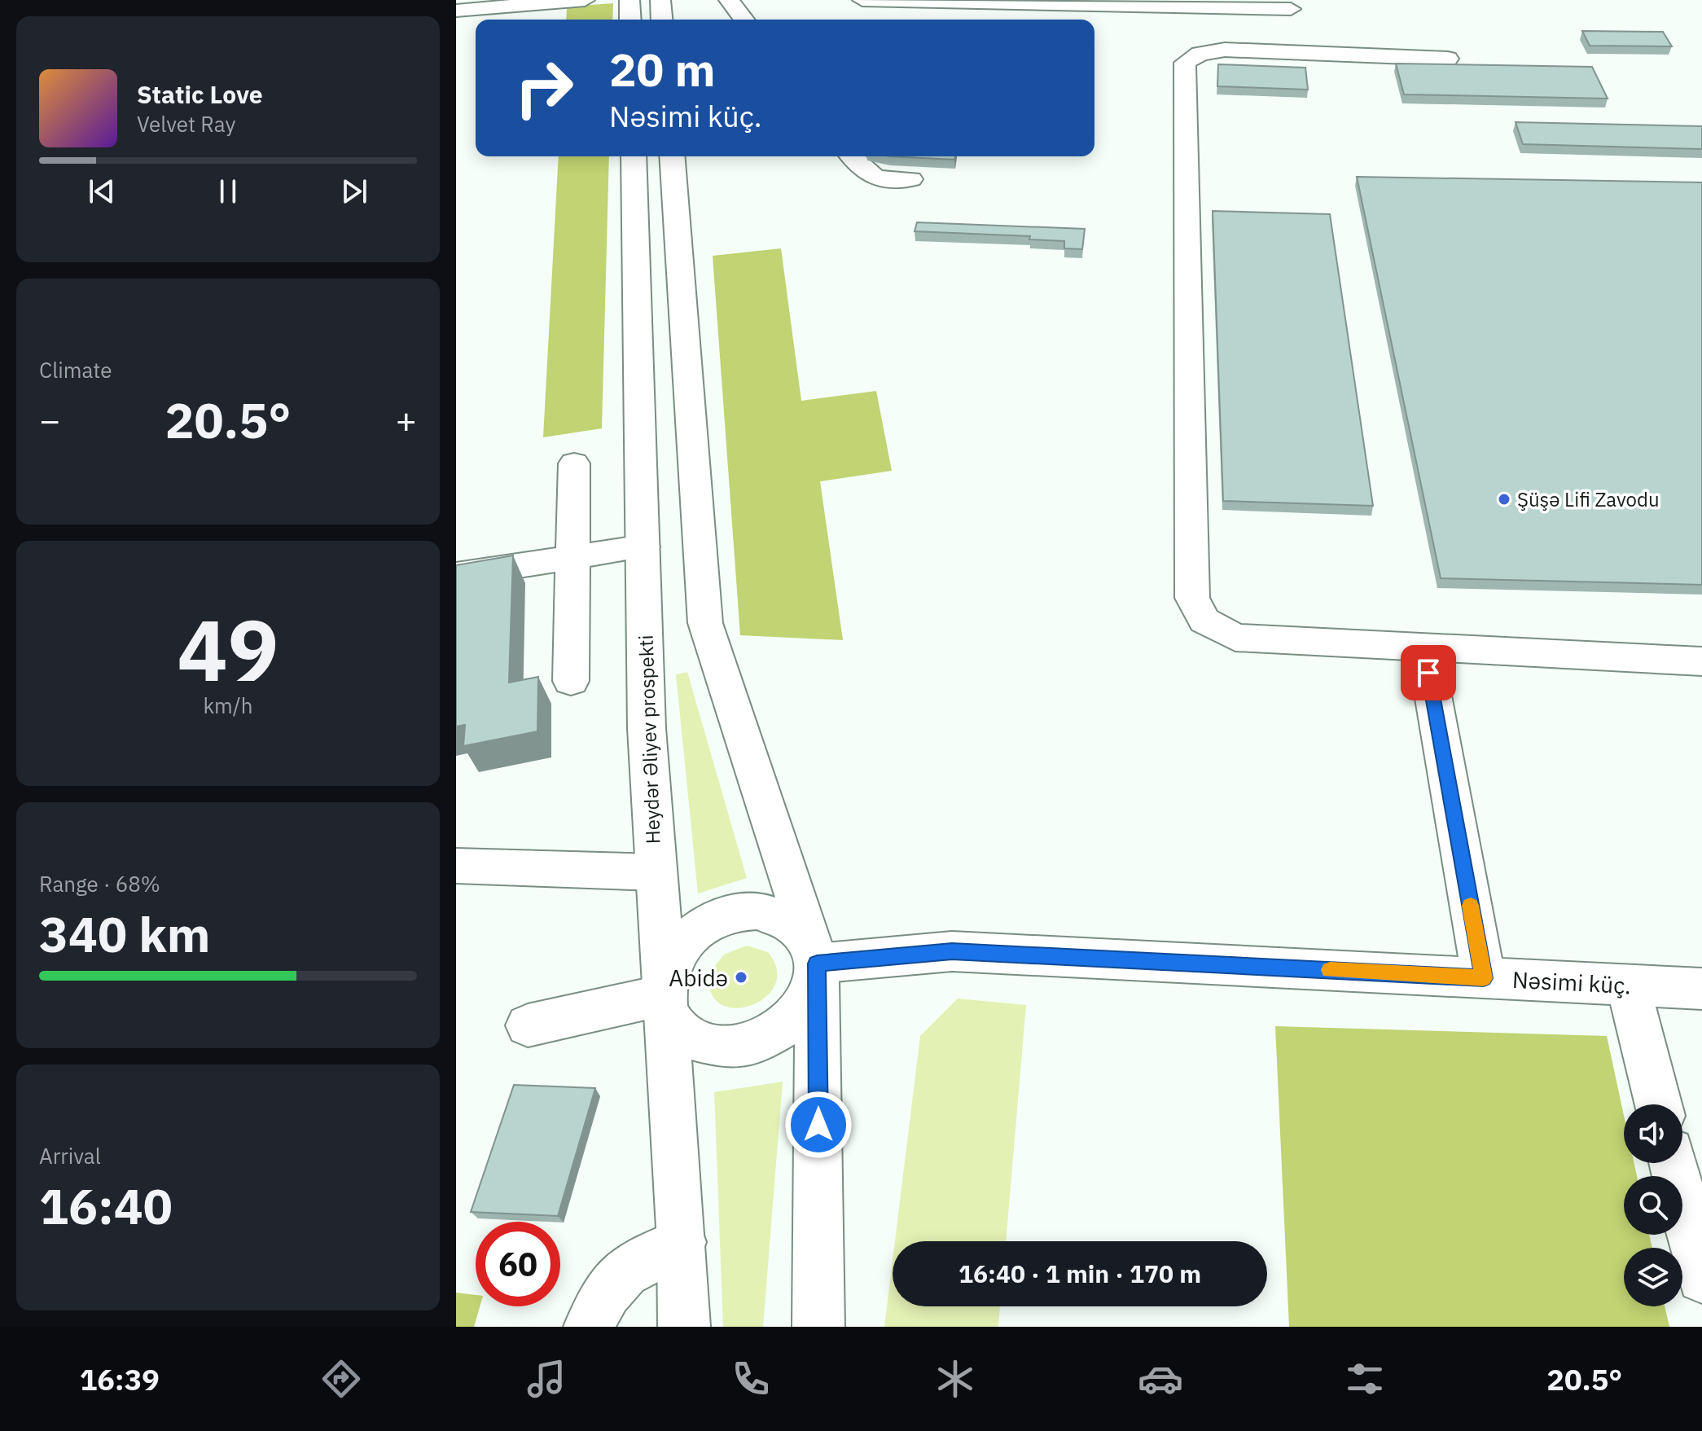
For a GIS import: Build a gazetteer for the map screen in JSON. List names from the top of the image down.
{
  "streets": {
    "main road": ["Heydər Əliyev prospekti", "Nəsimi küç."]
  },
  "crossings": [
    ["Heydər Əliyev prospekti", "Nəsimi küç."]
  ],
  "places": ["Şüşə Lifi Zavodu", "Abidə"],
  "page": {
    "turn": ["20 m", "Nəsimi küç."],
    "song": ["Static Love", "Velvet Ray"],
    "tile": [
      "Climate",
      ["49", "km/h"],
      ["Range · 68%", "340 km"],
      ["Arrival", "16:40"]
    ],
    "heat": ["−", "20.5°", "+"],
    "limit": "60",
    "trip": "16:40 · 1 min · 170 m",
    "tabs": ["16:39", "20.5°"]
  }
}
